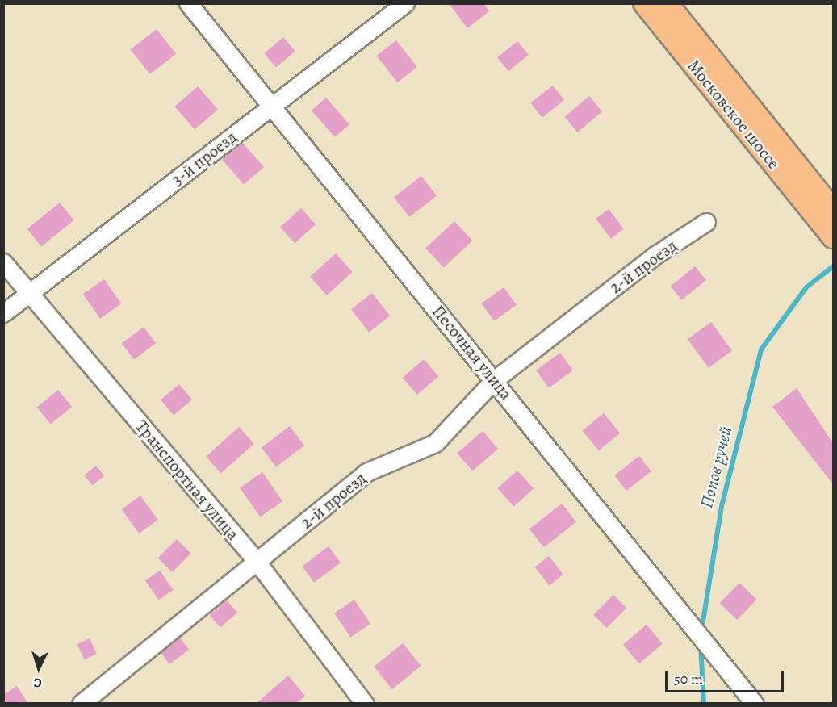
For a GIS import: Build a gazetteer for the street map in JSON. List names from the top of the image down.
{
  "streets": {
    "main road": ["Московское шоссе"],
    "street": [
      "3-й проезд",
      "2-й проезд",
      "Песочная улица",
      "Транспортная улица"
    ]
  },
  "crossings": [
    ["3-й проезд", "Песочная улица"],
    ["3-й проезд", "Транспортная улица"],
    ["2-й проезд", "Песочная улица"],
    ["2-й проезд", "Транспортная улица"]
  ],
  "water": ["Попов ручей"],
  "scale_bar": "50 m",
  "north": "bottom"
}
